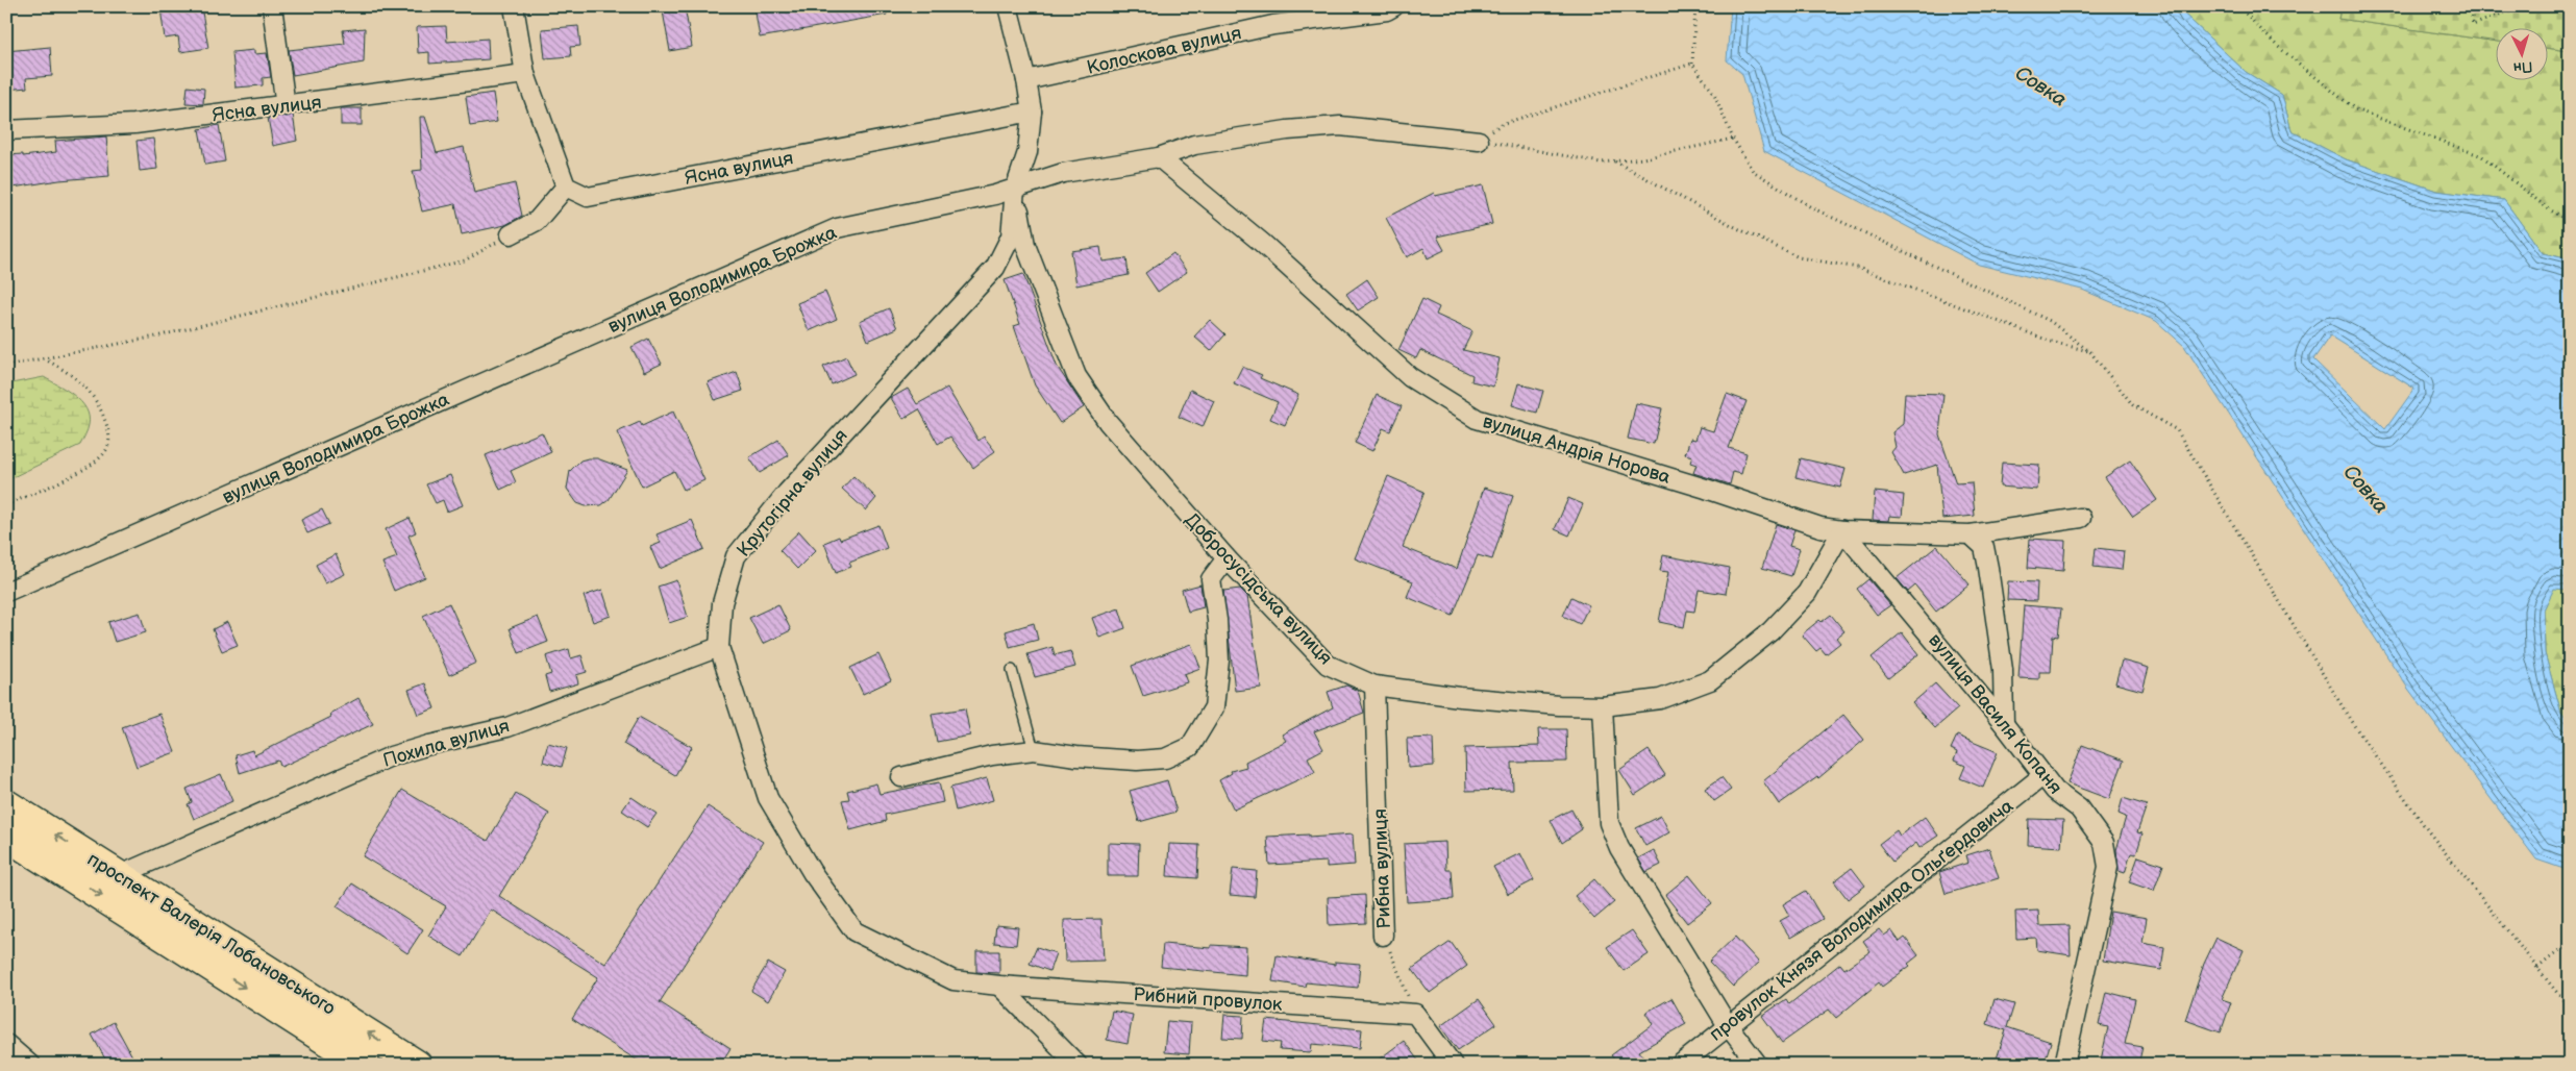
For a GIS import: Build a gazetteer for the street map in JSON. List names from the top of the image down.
{
  "streets": {
    "main road": ["проспект Валерія Лобановського"],
    "street": [
      "Колоскова вулиця",
      "Ясна вулиця",
      "вулиця Володимира Брожка",
      "вулиця Андрія Норова",
      "Крутогірна вулиця",
      "Добросусідська вулиця",
      "вулиця Василя Копаня",
      "Похила вулиця",
      "Рибна вулиця",
      "провулок Князя Володимира Ольґердовича",
      "Рибний провулок"
    ]
  },
  "crossings": [
    ["Колоскова вулиця", "Крутогірна вулиця"],
    ["Ясна вулиця", "Крутогірна вулиця"],
    ["вулиця Володимира Брожка", "вулиця Андрія Норова"],
    ["вулиця Володимира Брожка", "Крутогірна вулиця"],
    ["вулиця Володимира Брожка", "Добросусідська вулиця"],
    ["вулиця Андрія Норова", "Добросусідська вулиця"],
    ["вулиця Андрія Норова", "вулиця Василя Копаня"],
    ["Крутогірна вулиця", "Добросусідська вулиця"],
    ["Крутогірна вулиця", "Похила вулиця"],
    ["Крутогірна вулиця", "Рибний провулок"],
    ["Добросусідська вулиця", "вулиця Василя Копаня"],
    ["Добросусідська вулиця", "Рибна вулиця"],
    ["вулиця Василя Копаня", "провулок Князя Володимира Ольґердовича"],
    ["Похила вулиця", "проспект Валерія Лобановського"],
    ["Рибна вулиця", "Рибний провулок"]
  ],
  "water": ["Совка"],
  "north": "bottom"
}
